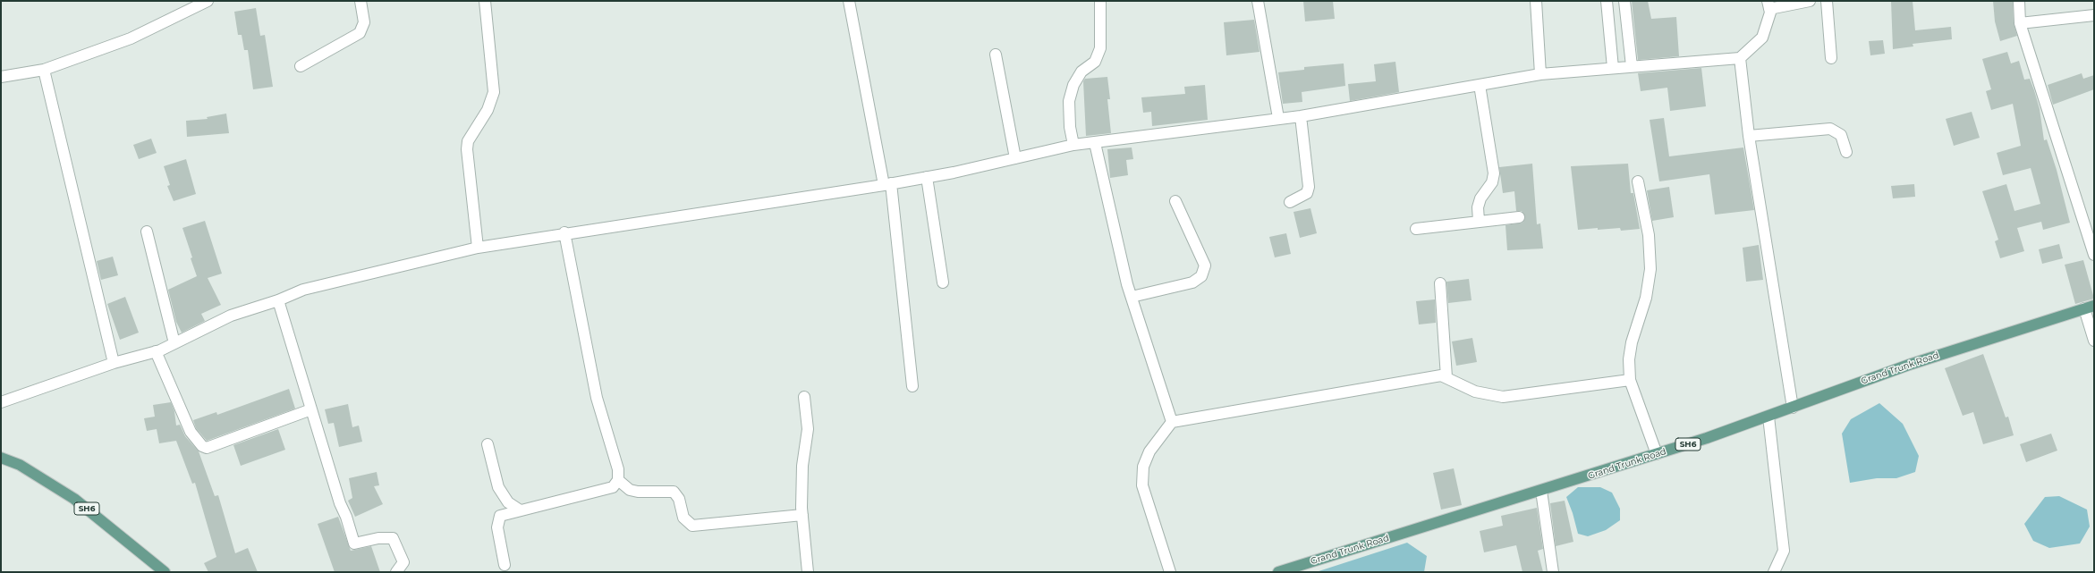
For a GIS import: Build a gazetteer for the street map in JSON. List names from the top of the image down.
{
  "streets": {
    "main road": ["Grand Trunk Road", "SH6"]
  }
}
